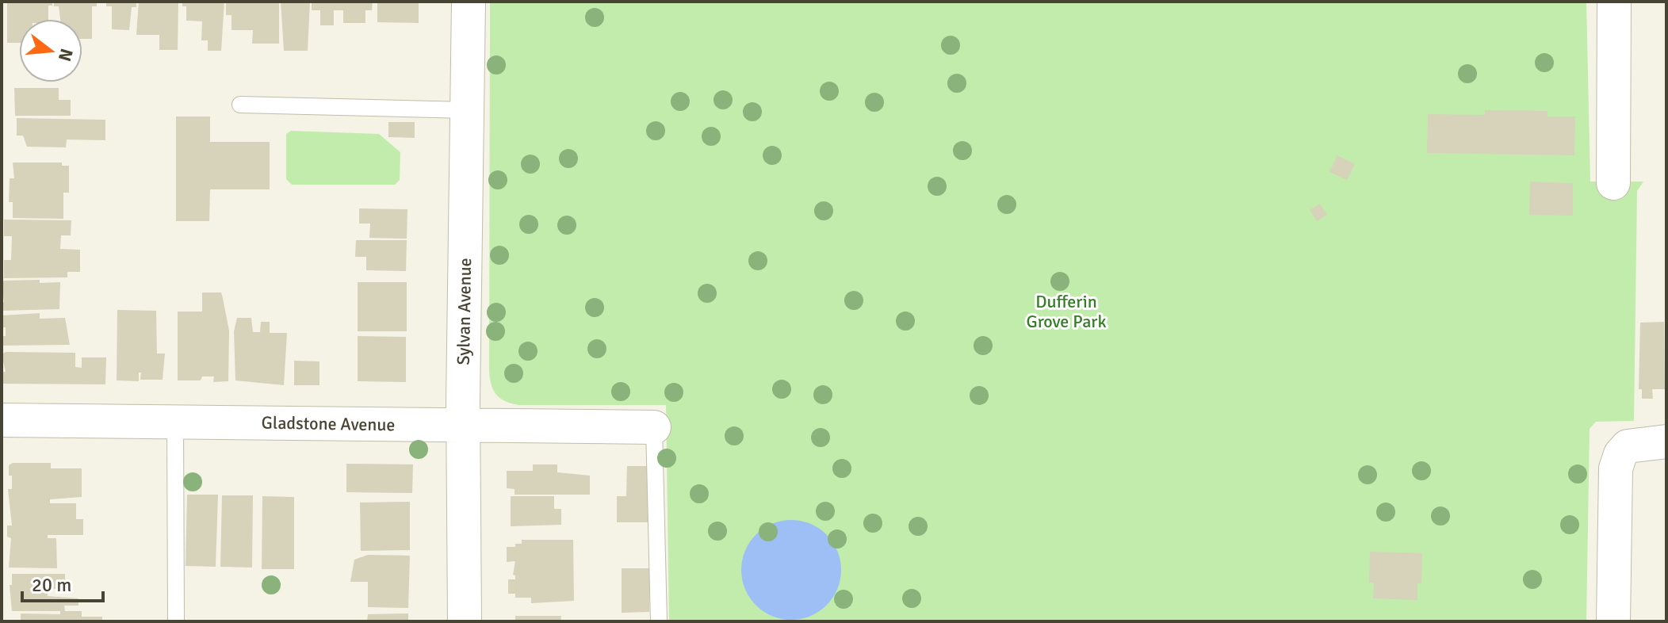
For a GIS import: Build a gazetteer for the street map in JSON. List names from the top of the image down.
{
  "streets": {
    "street": ["Sylvan Avenue", "Gladstone Avenue"]
  },
  "crossings": [
    ["Sylvan Avenue", "Gladstone Avenue"]
  ],
  "parks": ["Dufferin Grove Park"],
  "scale_bar": "20 m",
  "north": "right"
}
